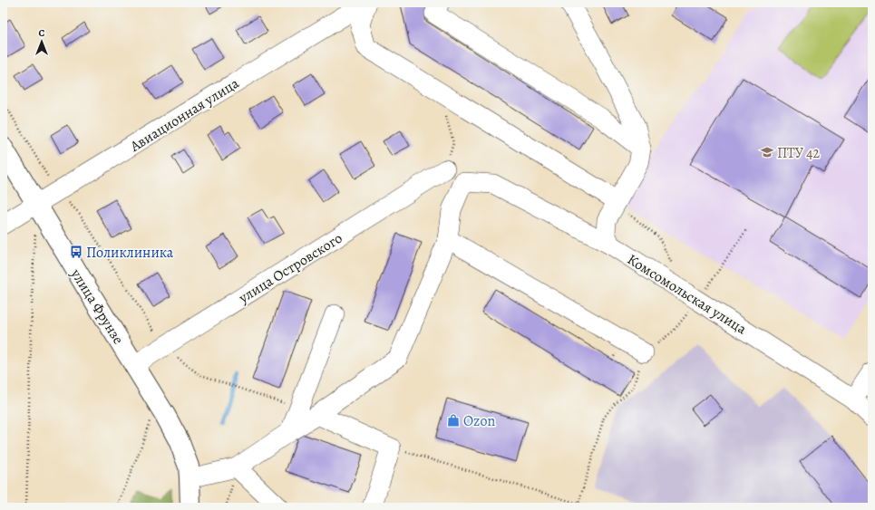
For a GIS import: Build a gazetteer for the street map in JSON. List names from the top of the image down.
{
  "streets": {
    "main road": ["улица Фрунзе"],
    "street": ["Авиационная улица", "улица Островского", "Комсомольская улица"]
  },
  "crossings": [
    ["Авиационная улица", "улица Фрунзе"],
    ["улица Островского", "улица Фрунзе"]
  ],
  "places": {
    "school or university": ["ПТУ 42"],
    "bus stop": ["Поликлиника"],
    "shop": ["Ozon"]
  },
  "north": "top"
}
